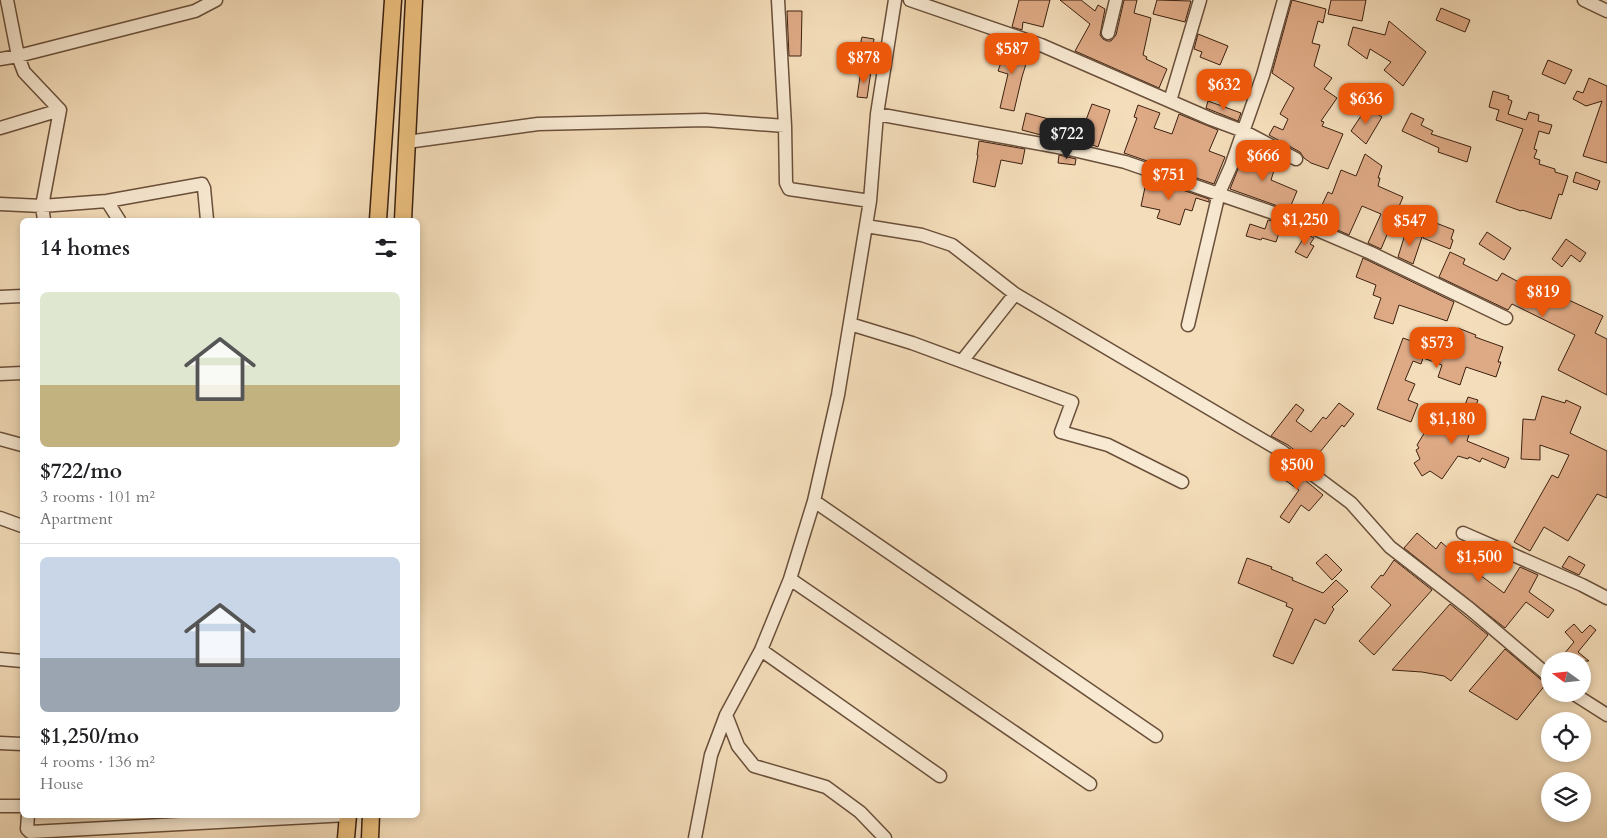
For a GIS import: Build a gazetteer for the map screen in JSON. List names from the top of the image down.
{
  "north": "left",
  "page": {
    "price": [
      "$587",
      "$878",
      "$632",
      "$636",
      "$722",
      "$666",
      "$751",
      "$1,250",
      "$547",
      "$819",
      "$573",
      "$1,180",
      "$500",
      "$1,500"
    ],
    "heading": "14 homes",
    "list": [
      {
        "name": "$722/mo",
        "note": "3 rooms · 101 m² · Apartment"
      },
      {
        "name": "$1,250/mo",
        "note": "4 rooms · 136 m² · House"
      }
    ]
  }
}
